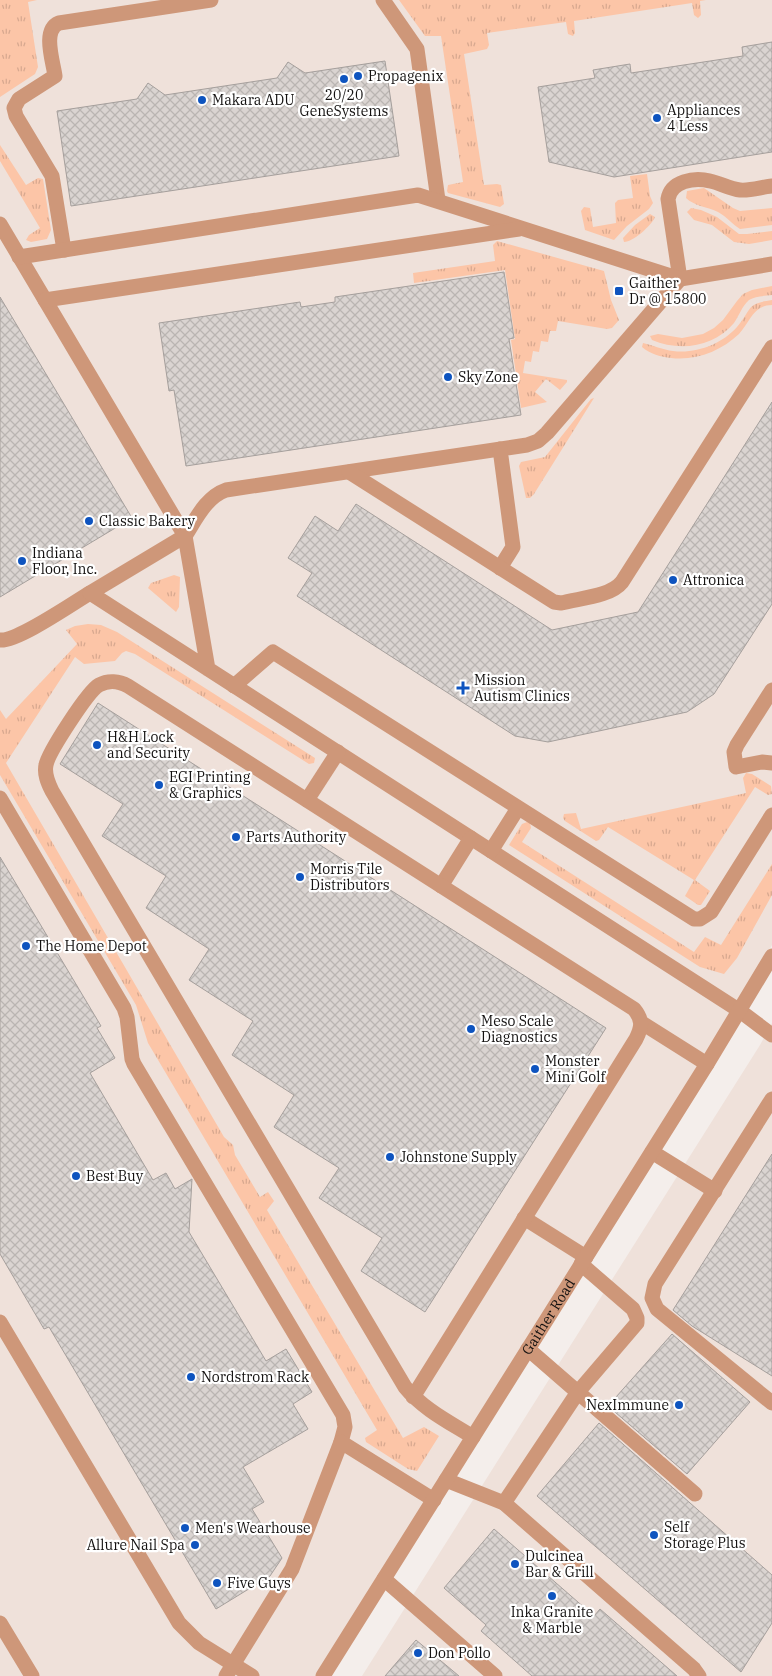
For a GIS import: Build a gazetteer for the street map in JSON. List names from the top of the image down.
{
  "streets": {
    "street": ["Gaither Road"]
  },
  "places": {
    "other": [
      "Propagenix",
      "20/20 GeneSystems",
      "Makara ADU",
      "Appliances 4 Less",
      "Sky Zone",
      "Classic Bakery",
      "Indiana Floor, Inc.",
      "Attronica",
      "H&H Lock and Security",
      "EGI Printing & Graphics",
      "Parts Authority",
      "Morris Tile Distributors",
      "The Home Depot",
      "Meso Scale Diagnostics",
      "Monster Mini Golf",
      "Johnstone Supply",
      "Best Buy",
      "Nordstrom Rack",
      "NexImmune",
      "Men's Wearhouse",
      "Self Storage Plus",
      "Allure Nail Spa",
      "Dulcinea Bar & Grill",
      "Five Guys",
      "Inka Granite & Marble",
      "Don Pollo"
    ],
    "transit": ["Gaither Dr @ 15800"],
    "health": ["Mission Autism Clinics"]
  }
}
